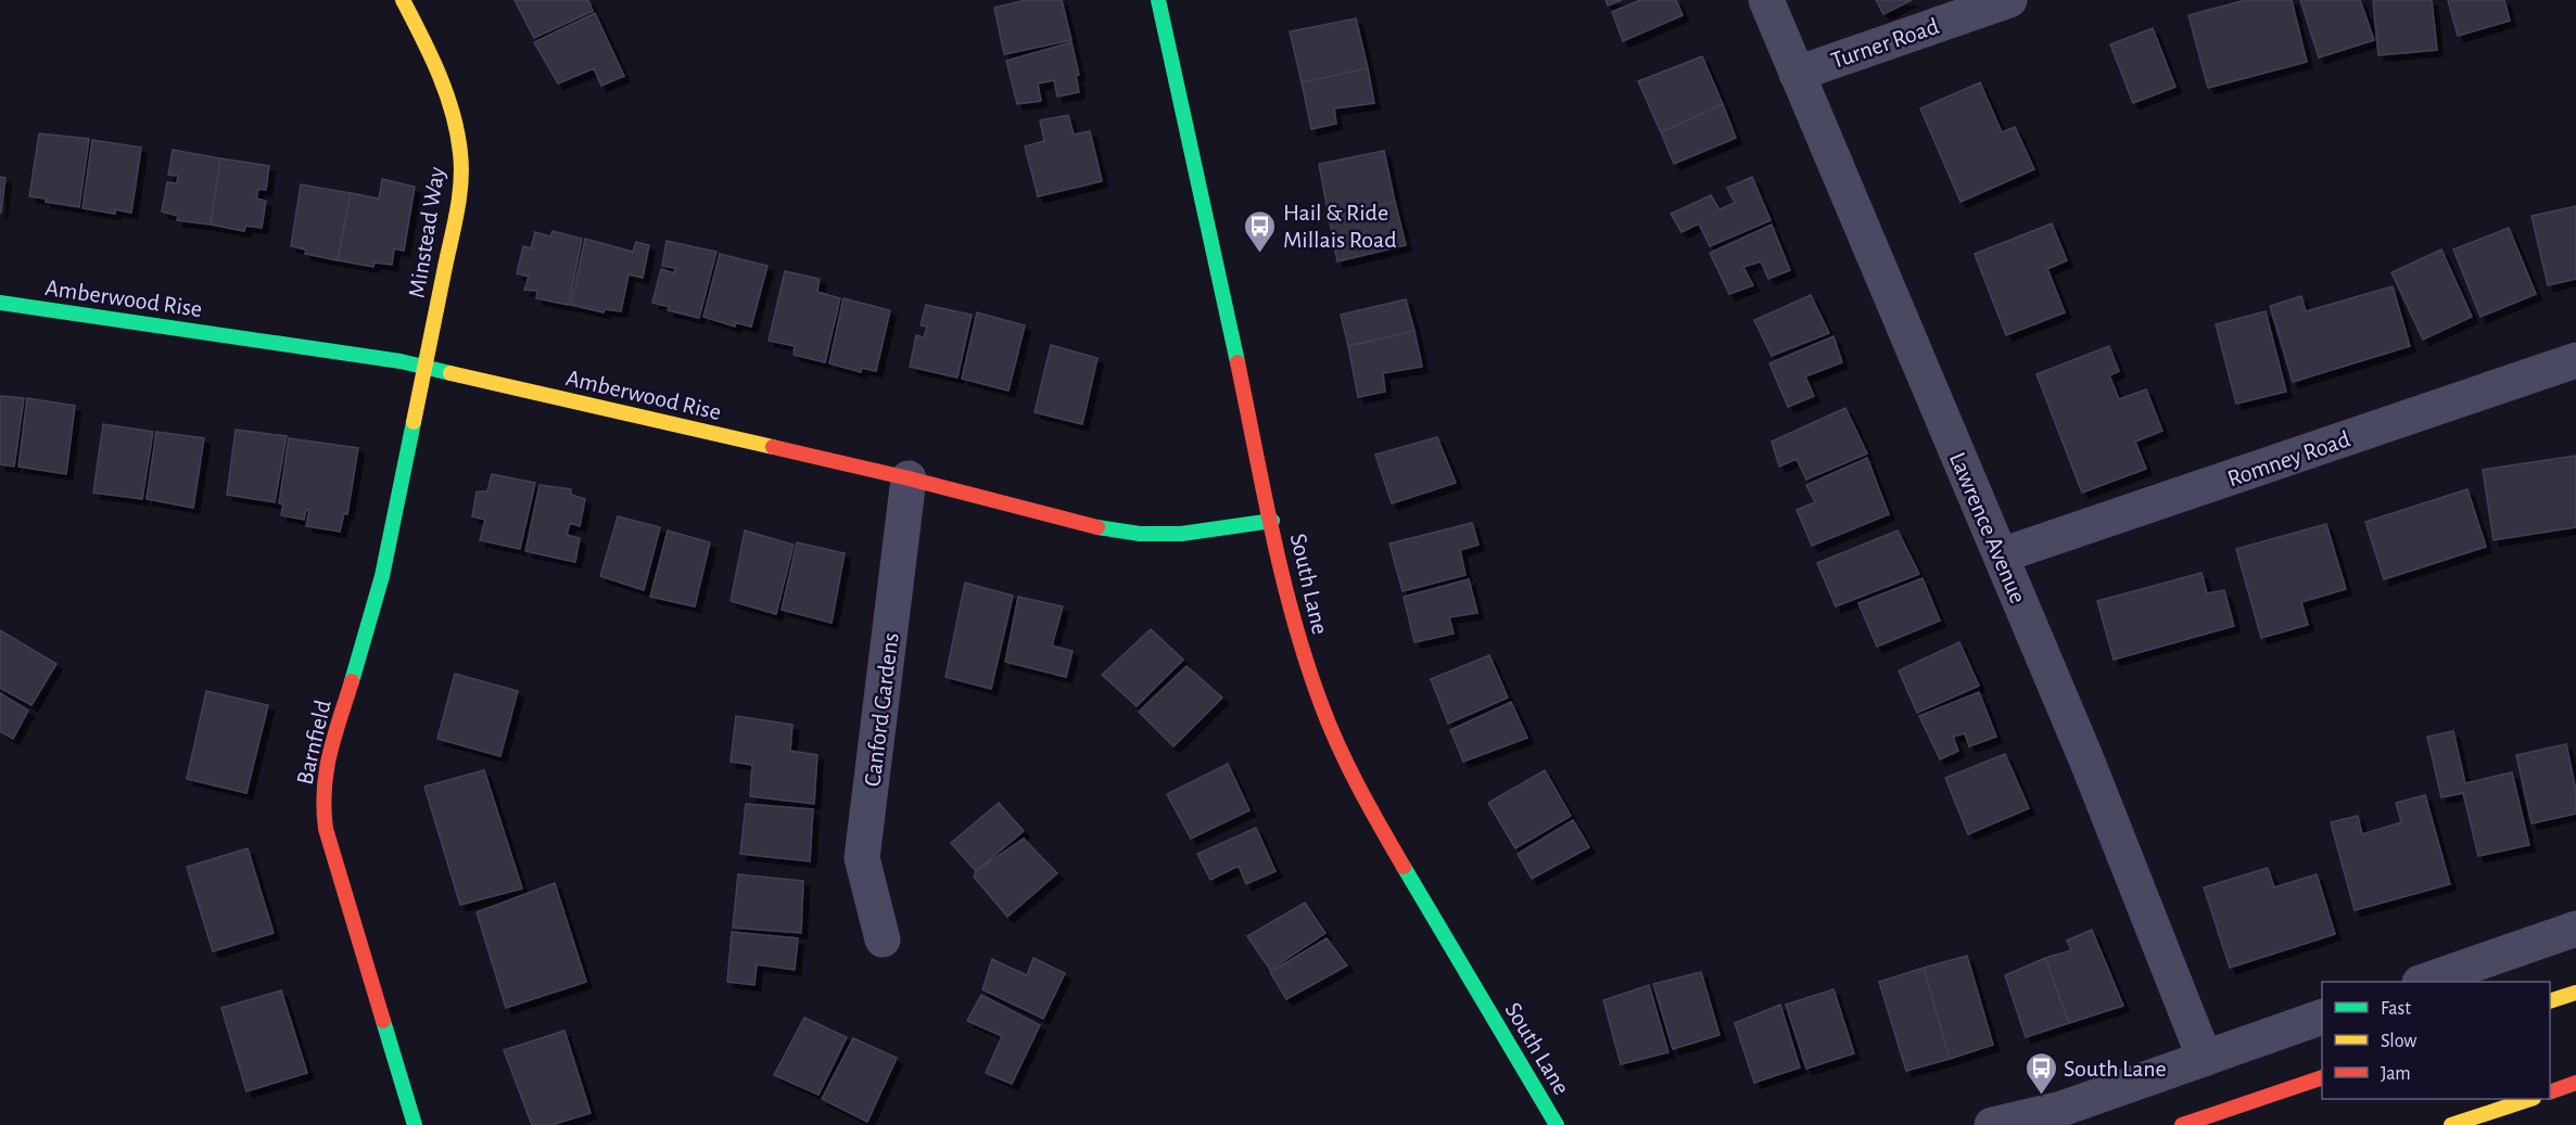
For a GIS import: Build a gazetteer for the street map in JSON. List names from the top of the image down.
{
  "streets": {
    "main road": [
      "Minstead Way",
      "Amberwood Rise",
      "South Lane",
      "Barnfield"
    ],
    "street": [
      "Turner Road",
      "Romney Road",
      "Lawrence Avenue",
      "Canford Gardens"
    ]
  },
  "crossings": [
    ["Turner Road", "Lawrence Avenue"],
    ["Minstead Way", "Amberwood Rise"],
    ["Minstead Way", "Barnfield"],
    ["Amberwood Rise", "South Lane"],
    ["Amberwood Rise", "Canford Gardens"],
    ["Amberwood Rise", "Barnfield"],
    ["Romney Road", "Lawrence Avenue"]
  ],
  "places": {
    "bus stop": ["Hail & Ride Millais Road", "South Lane"]
  },
  "legend": ["Fast", "Slow", "Jam"]
}
